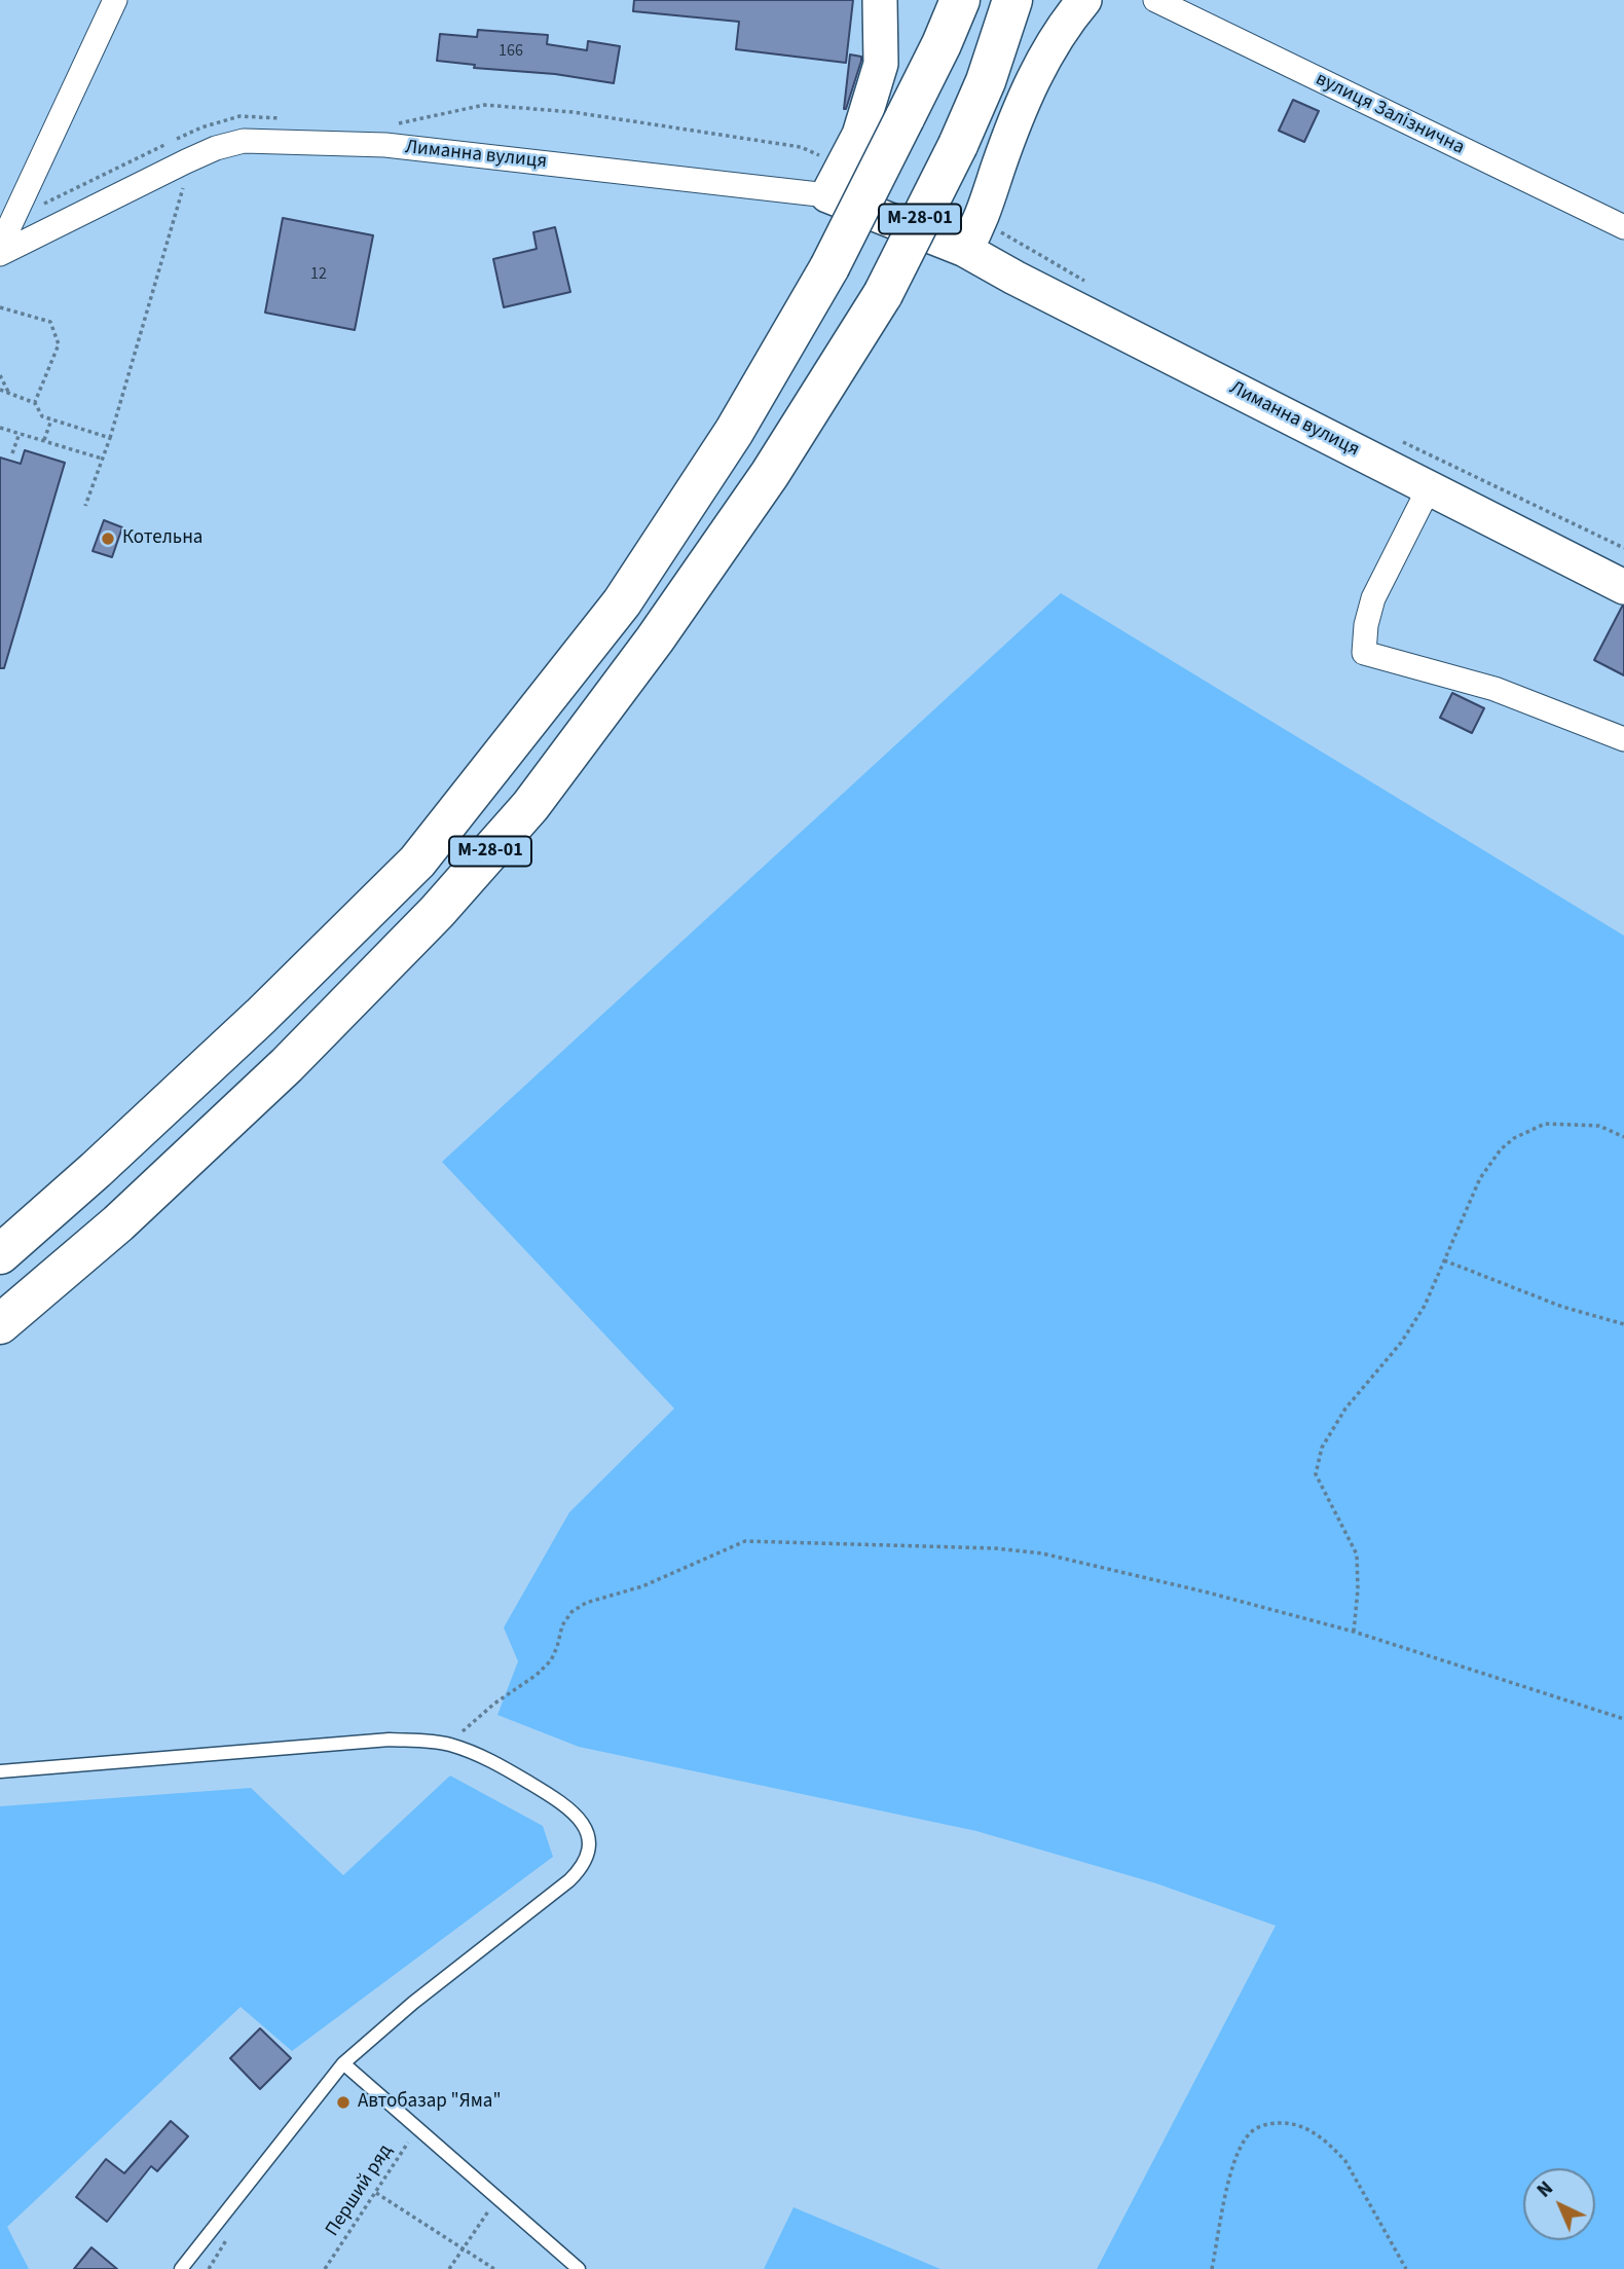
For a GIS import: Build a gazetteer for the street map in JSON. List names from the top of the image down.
{
  "streets": {
    "highway": ["М-28-01"],
    "main road": ["Лиманна вулиця"],
    "street": ["вулиця Залізнична"],
    "path": ["Перший ряд"]
  },
  "places": ["Котельна", "Автобазар \"Яма\""],
  "house_numbers": ["166", "12"],
  "north": "top left"
}
